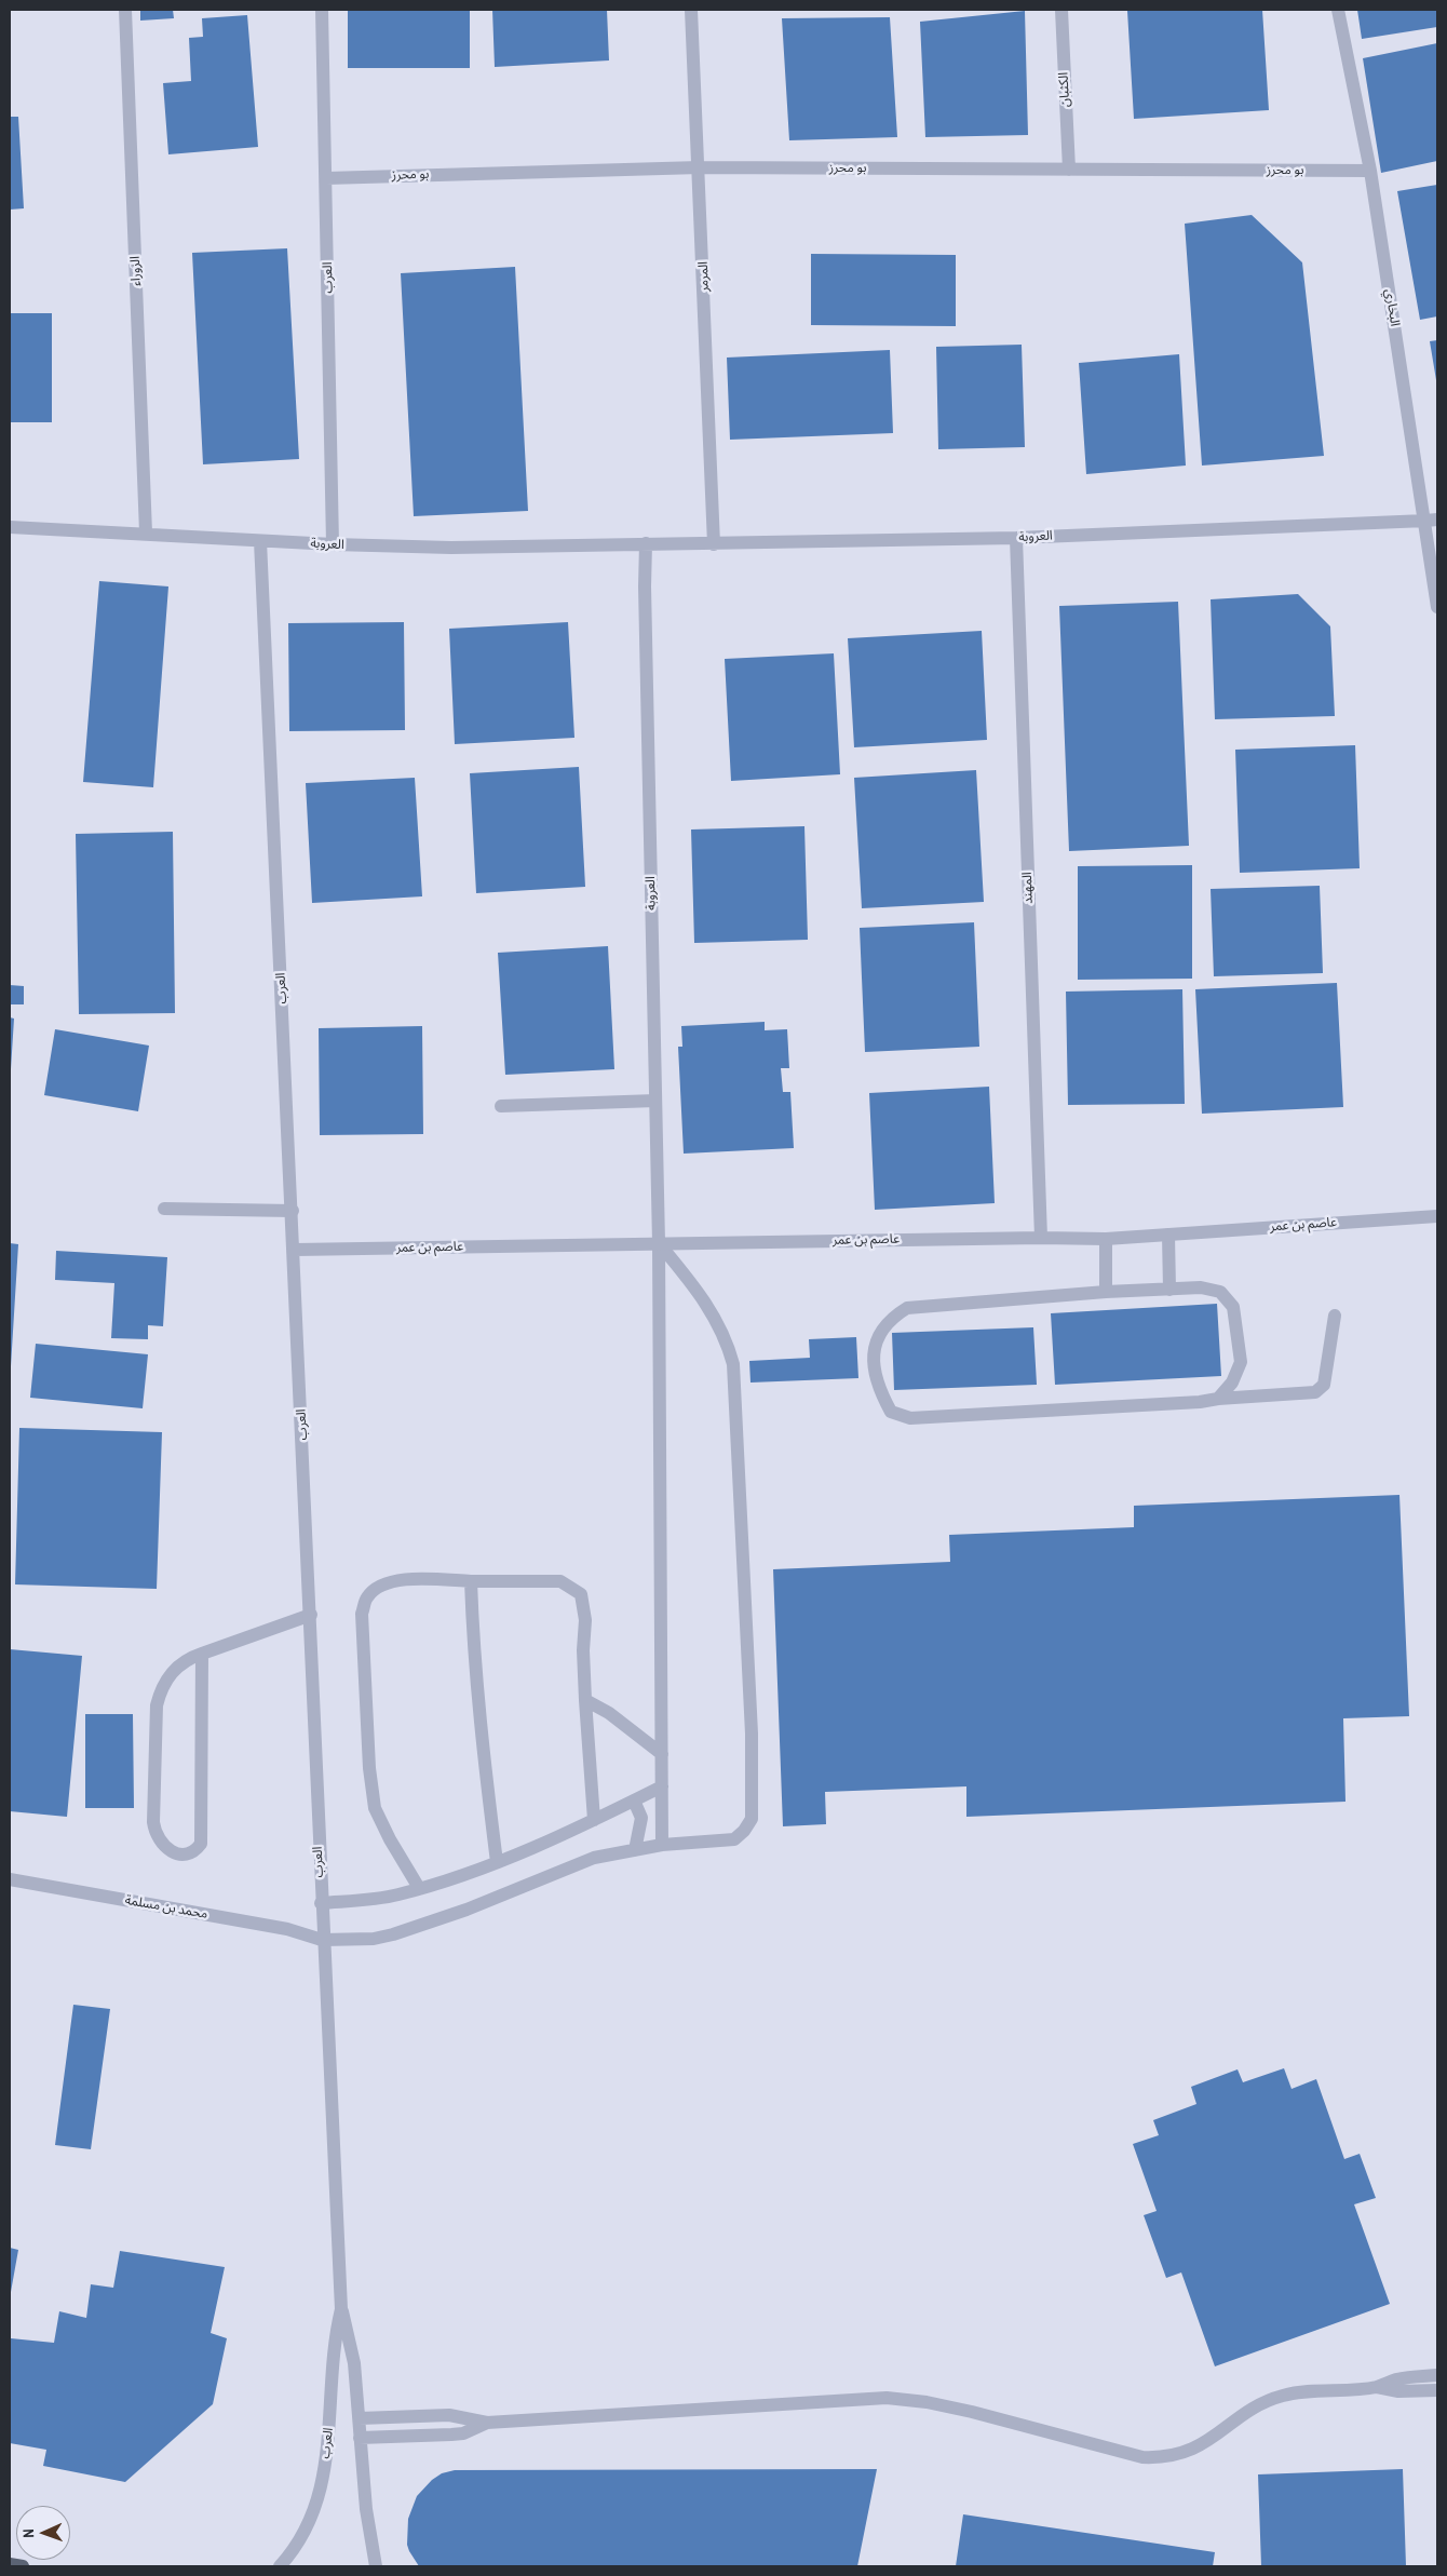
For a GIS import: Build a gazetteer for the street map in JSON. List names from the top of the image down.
{
  "streets": {
    "street": [
      "الكثبان",
      "بو محرز",
      "الزوراء",
      "المرمر",
      "العرب",
      "البخاري",
      "العروبة",
      "المهند",
      "عاصم بن عمر",
      "محمد بن مسلمة"
    ]
  },
  "crossings": [
    ["الكثبان", "بو محرز"],
    ["بو محرز", "المرمر"],
    ["بو محرز", "العرب"],
    ["بو محرز", "البخاري"],
    ["الزوراء", "العروبة"],
    ["المرمر", "العروبة"],
    ["العرب", "العروبة"],
    ["العرب", "عاصم بن عمر"],
    ["العرب", "محمد بن مسلمة"],
    ["البخاري", "العروبة"],
    ["العروبة", "المهند"],
    ["العروبة", "عاصم بن عمر"],
    ["العروبة", "محمد بن مسلمة"],
    ["المهند", "عاصم بن عمر"],
    ["عاصم بن عمر", "محمد بن مسلمة"]
  ],
  "north": "left"
}
